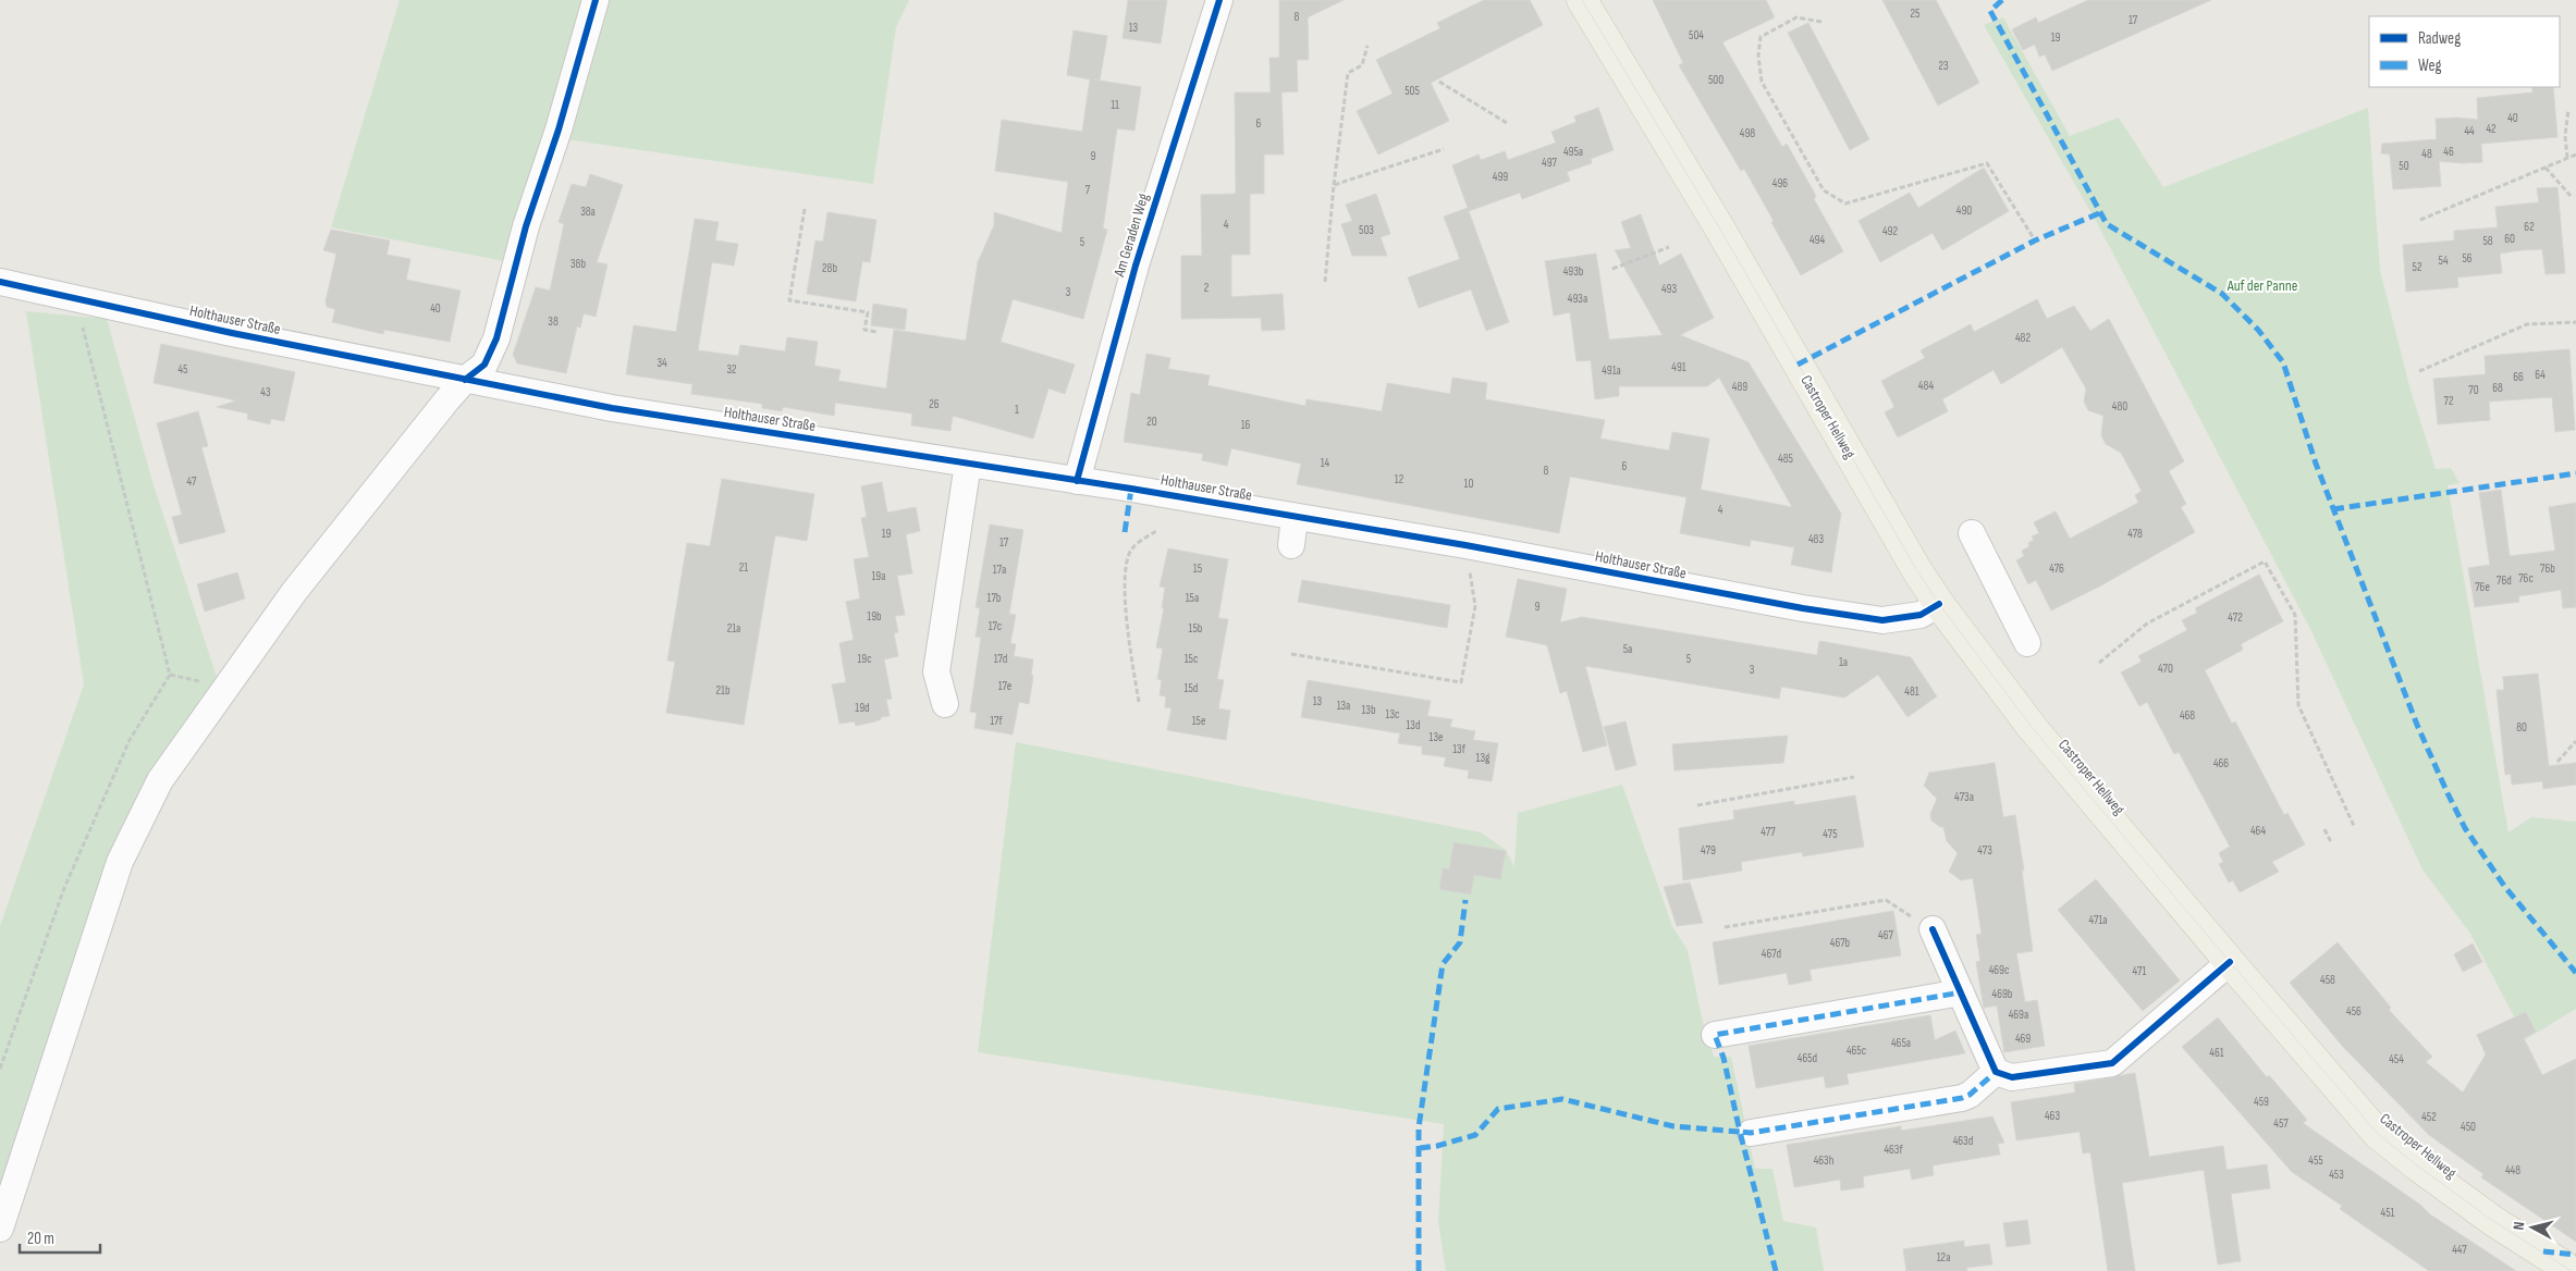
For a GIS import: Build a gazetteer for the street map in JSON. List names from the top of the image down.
{
  "streets": {
    "main road": ["Castroper Hellweg"],
    "street": ["Am Geraden Weg", "Holthauser Straße"]
  },
  "crossings": [
    ["Am Geraden Weg", "Holthauser Straße"],
    ["Holthauser Straße", "Castroper Hellweg"]
  ],
  "parks": ["Auf der Panne"],
  "house_numbers": [
    "25",
    "8",
    "17",
    "13",
    "504",
    "19",
    "23",
    "500",
    "505",
    "11",
    "40",
    "6",
    "42",
    "44",
    "498",
    "495a",
    "46",
    "48",
    "9",
    "497",
    "50",
    "499",
    "496",
    "7",
    "490",
    "38a",
    "4",
    "62",
    "503",
    "492",
    "60",
    "494",
    "58",
    "5",
    "56",
    "54",
    "38b",
    "52",
    "28b",
    "493b",
    "2",
    "493",
    "3",
    "493a",
    "40",
    "38",
    "482",
    "34",
    "491",
    "45",
    "32",
    "491a",
    "64",
    "66",
    "484",
    "489",
    "68",
    "70",
    "43",
    "72",
    "26",
    "480",
    "1",
    "20",
    "16",
    "485",
    "14",
    "6",
    "8",
    "12",
    "47",
    "10",
    "4",
    "19",
    "478",
    "483",
    "17",
    "21",
    "15",
    "476",
    "76b",
    "17a",
    "19a",
    "76c",
    "76d",
    "76e",
    "17b",
    "15a",
    "9",
    "19b",
    "472",
    "17c",
    "21a",
    "15b",
    "5a",
    "19c",
    "17d",
    "15c",
    "5",
    "1a",
    "470",
    "3",
    "17e",
    "15d",
    "21b",
    "481",
    "13",
    "13a",
    "19d",
    "13b",
    "13c",
    "468",
    "17f",
    "15e",
    "13d",
    "80",
    "13e",
    "13f",
    "13g",
    "466",
    "473a",
    "464",
    "477",
    "475",
    "479",
    "473",
    "471a",
    "467",
    "467b",
    "467d",
    "469c",
    "471",
    "458",
    "469b",
    "456",
    "469a",
    "469",
    "465a",
    "465c",
    "461",
    "465d",
    "454",
    "459",
    "463",
    "452",
    "457",
    "450",
    "463d",
    "463f",
    "463h",
    "455",
    "448",
    "453",
    "451",
    "447",
    "12a"
  ],
  "legend": ["Radweg", "Weg"],
  "scale_bar": "20 m",
  "north": "left"
}
